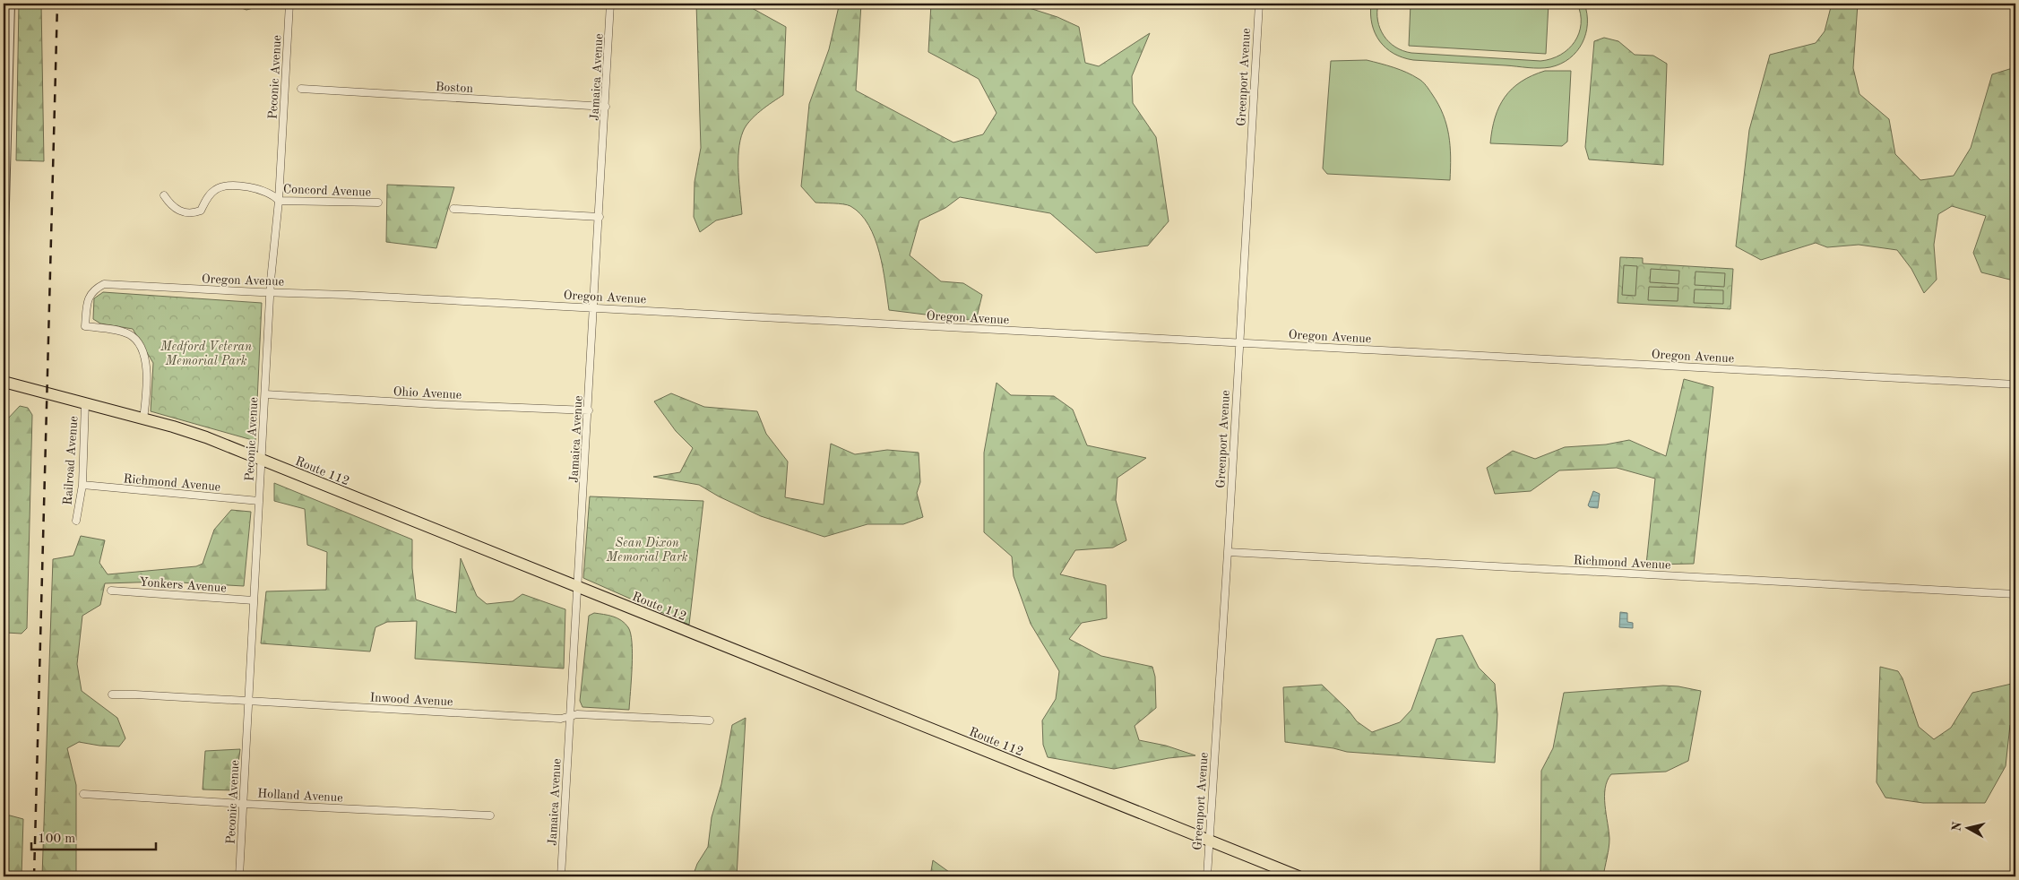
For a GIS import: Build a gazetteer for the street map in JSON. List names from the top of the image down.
{
  "streets": {
    "main road": ["Route 112"],
    "street": [
      "Peconic Avenue",
      "Jamaica Avenue",
      "Greenport Avenue",
      "Boston",
      "Concord Avenue",
      "Oregon Avenue",
      "Ohio Avenue",
      "Railroad Avenue",
      "Richmond Avenue",
      "Yonkers Avenue",
      "Inwood Avenue",
      "Holland Avenue"
    ]
  },
  "crossings": [
    ["Peconic Avenue", "Concord Avenue"],
    ["Peconic Avenue", "Oregon Avenue"],
    ["Peconic Avenue", "Ohio Avenue"],
    ["Peconic Avenue", "Route 112"],
    ["Peconic Avenue", "Richmond Avenue"],
    ["Peconic Avenue", "Yonkers Avenue"],
    ["Peconic Avenue", "Inwood Avenue"],
    ["Peconic Avenue", "Holland Avenue"],
    ["Jamaica Avenue", "Boston"],
    ["Jamaica Avenue", "Oregon Avenue"],
    ["Jamaica Avenue", "Ohio Avenue"],
    ["Jamaica Avenue", "Route 112"],
    ["Jamaica Avenue", "Inwood Avenue"],
    ["Greenport Avenue", "Oregon Avenue"],
    ["Greenport Avenue", "Route 112"],
    ["Greenport Avenue", "Richmond Avenue"],
    ["Oregon Avenue", "Route 112"],
    ["Railroad Avenue", "Route 112"],
    ["Railroad Avenue", "Richmond Avenue"]
  ],
  "parks": ["Medford Veteran Memorial Park", "Sean Dixon Memorial Park"],
  "scale_bar": "100 m",
  "north": "left"
}
